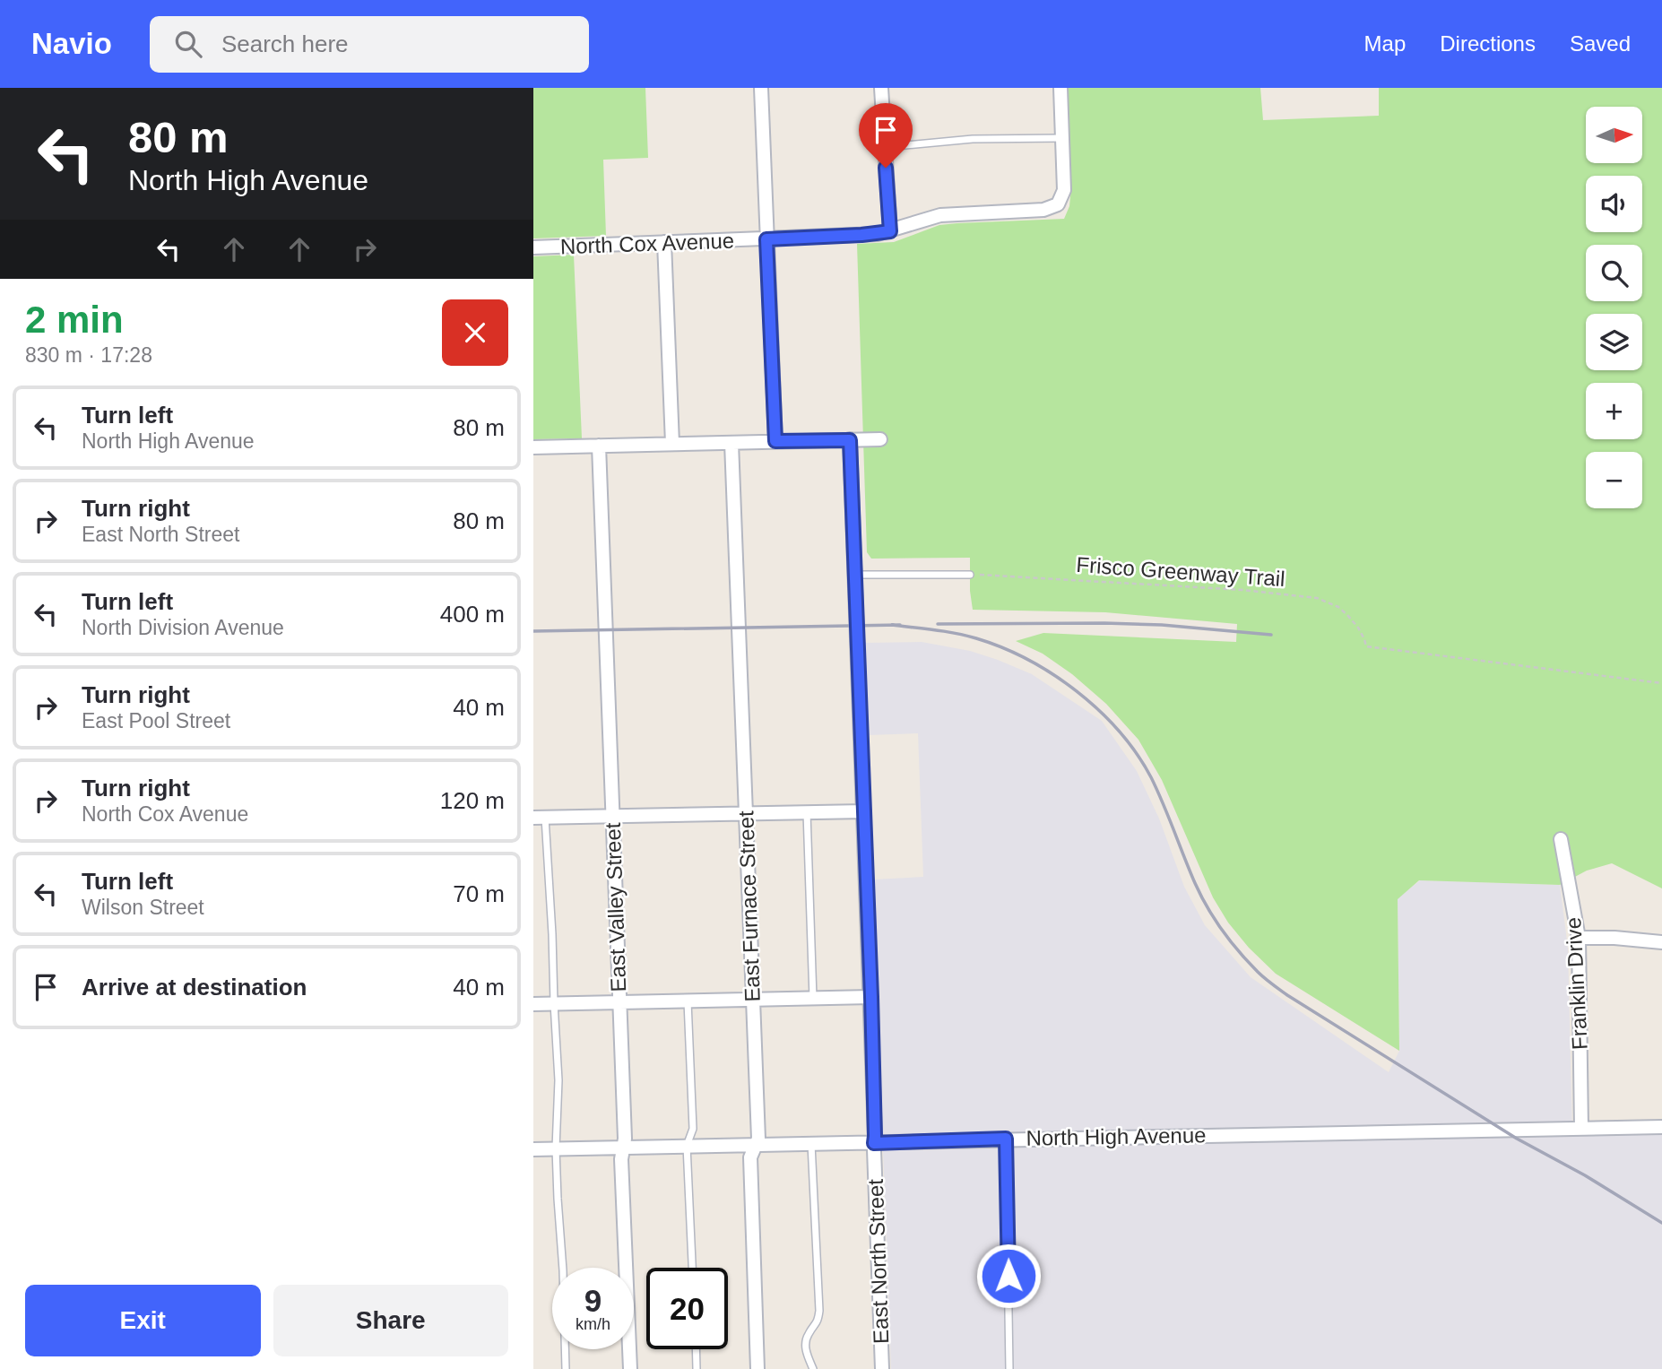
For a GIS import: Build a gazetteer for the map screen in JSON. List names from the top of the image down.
{
  "streets": {
    "street": [
      "North Cox Avenue",
      "East Furnace Street",
      "East Valley Street",
      "Franklin Drive",
      "North High Avenue",
      "East North Street"
    ],
    "path": ["Frisco Greenway Trail"]
  },
  "crossings": [
    ["East Furnace Street", "North High Avenue"],
    ["East Valley Street", "North High Avenue"],
    ["Franklin Drive", "North High Avenue"],
    ["North High Avenue", "East North Street"]
  ],
  "north": "right",
  "page": {
    "header": "Navio",
    "search": "Search here",
    "nav": ["Map", "Directions", "Saved"],
    "turn": ["80 m", "North High Avenue"],
    "map_buttons": ["+", "−"],
    "heading": ["2 min", "830 m · 17:28"],
    "list": [
      {
        "name": "Turn left",
        "note": "North High Avenue",
        "value": "80 m"
      },
      {
        "name": "Turn right",
        "note": "East North Street",
        "value": "80 m"
      },
      {
        "name": "Turn left",
        "note": "North Division Avenue",
        "value": "400 m"
      },
      {
        "name": "Turn right",
        "note": "East Pool Street",
        "value": "40 m"
      },
      {
        "name": "Turn right",
        "note": "North Cox Avenue",
        "value": "120 m"
      },
      {
        "name": "Turn left",
        "note": "Wilson Street",
        "value": "70 m"
      },
      {
        "name": "Arrive at destination",
        "value": "40 m"
      }
    ],
    "speed": "9 km/h",
    "limit": "20",
    "buttons": ["Exit", "Share"]
  }
}
